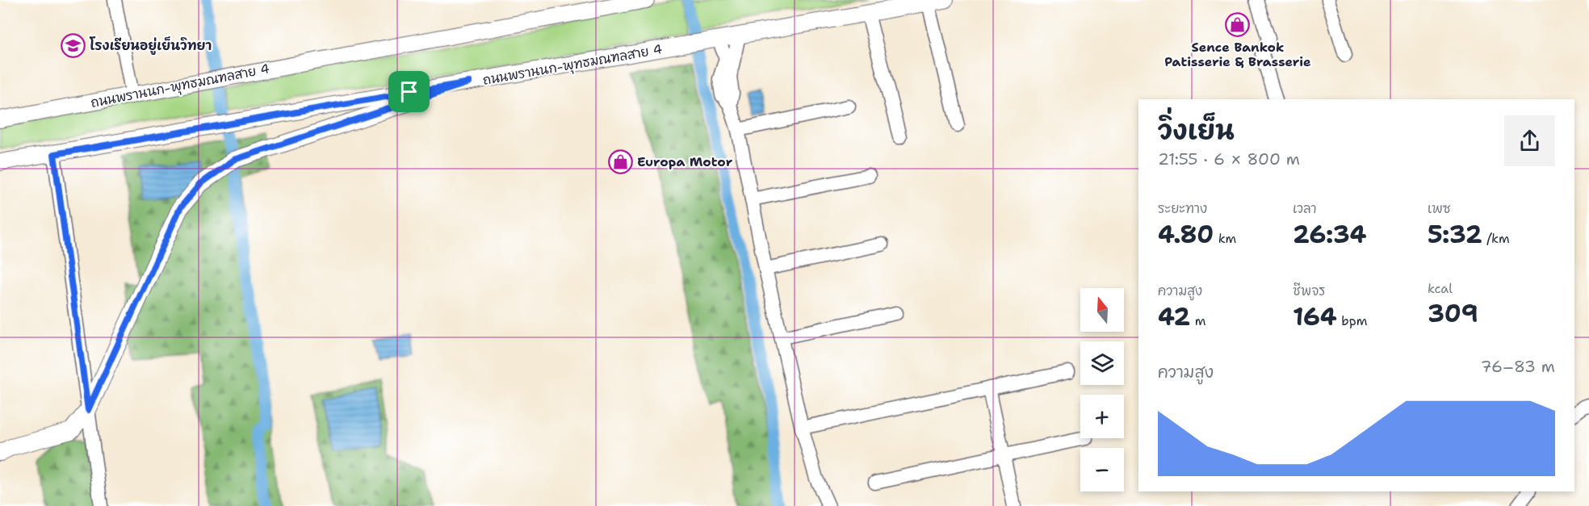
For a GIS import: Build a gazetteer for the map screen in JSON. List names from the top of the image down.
{
  "streets": {
    "main road": ["ถนนพรานนก-พุทธมณฑลสาย 4"]
  },
  "places": {
    "shop": ["Sence Bankok Patisserie & Brasserie", "Europa Motor"],
    "school or university": ["โรงเรียนอยู่เย็นวิทยา"]
  },
  "north": "top",
  "page": {
    "heading": ["วิ่งเย็น", "21:55 · 6 × 800 m"],
    "stats": [
      ["ระยะทาง", "4.80 km"],
      ["เวลา", "26:34"],
      ["เพซ", "5:32 /km"],
      ["ความสูง", "42 m"],
      ["ชีพจร", "164 bpm"],
      ["kcal", "309"]
    ],
    "map_buttons": ["+", "−"],
    "chart": ["ความสูง", "76–83 m"]
  }
}
